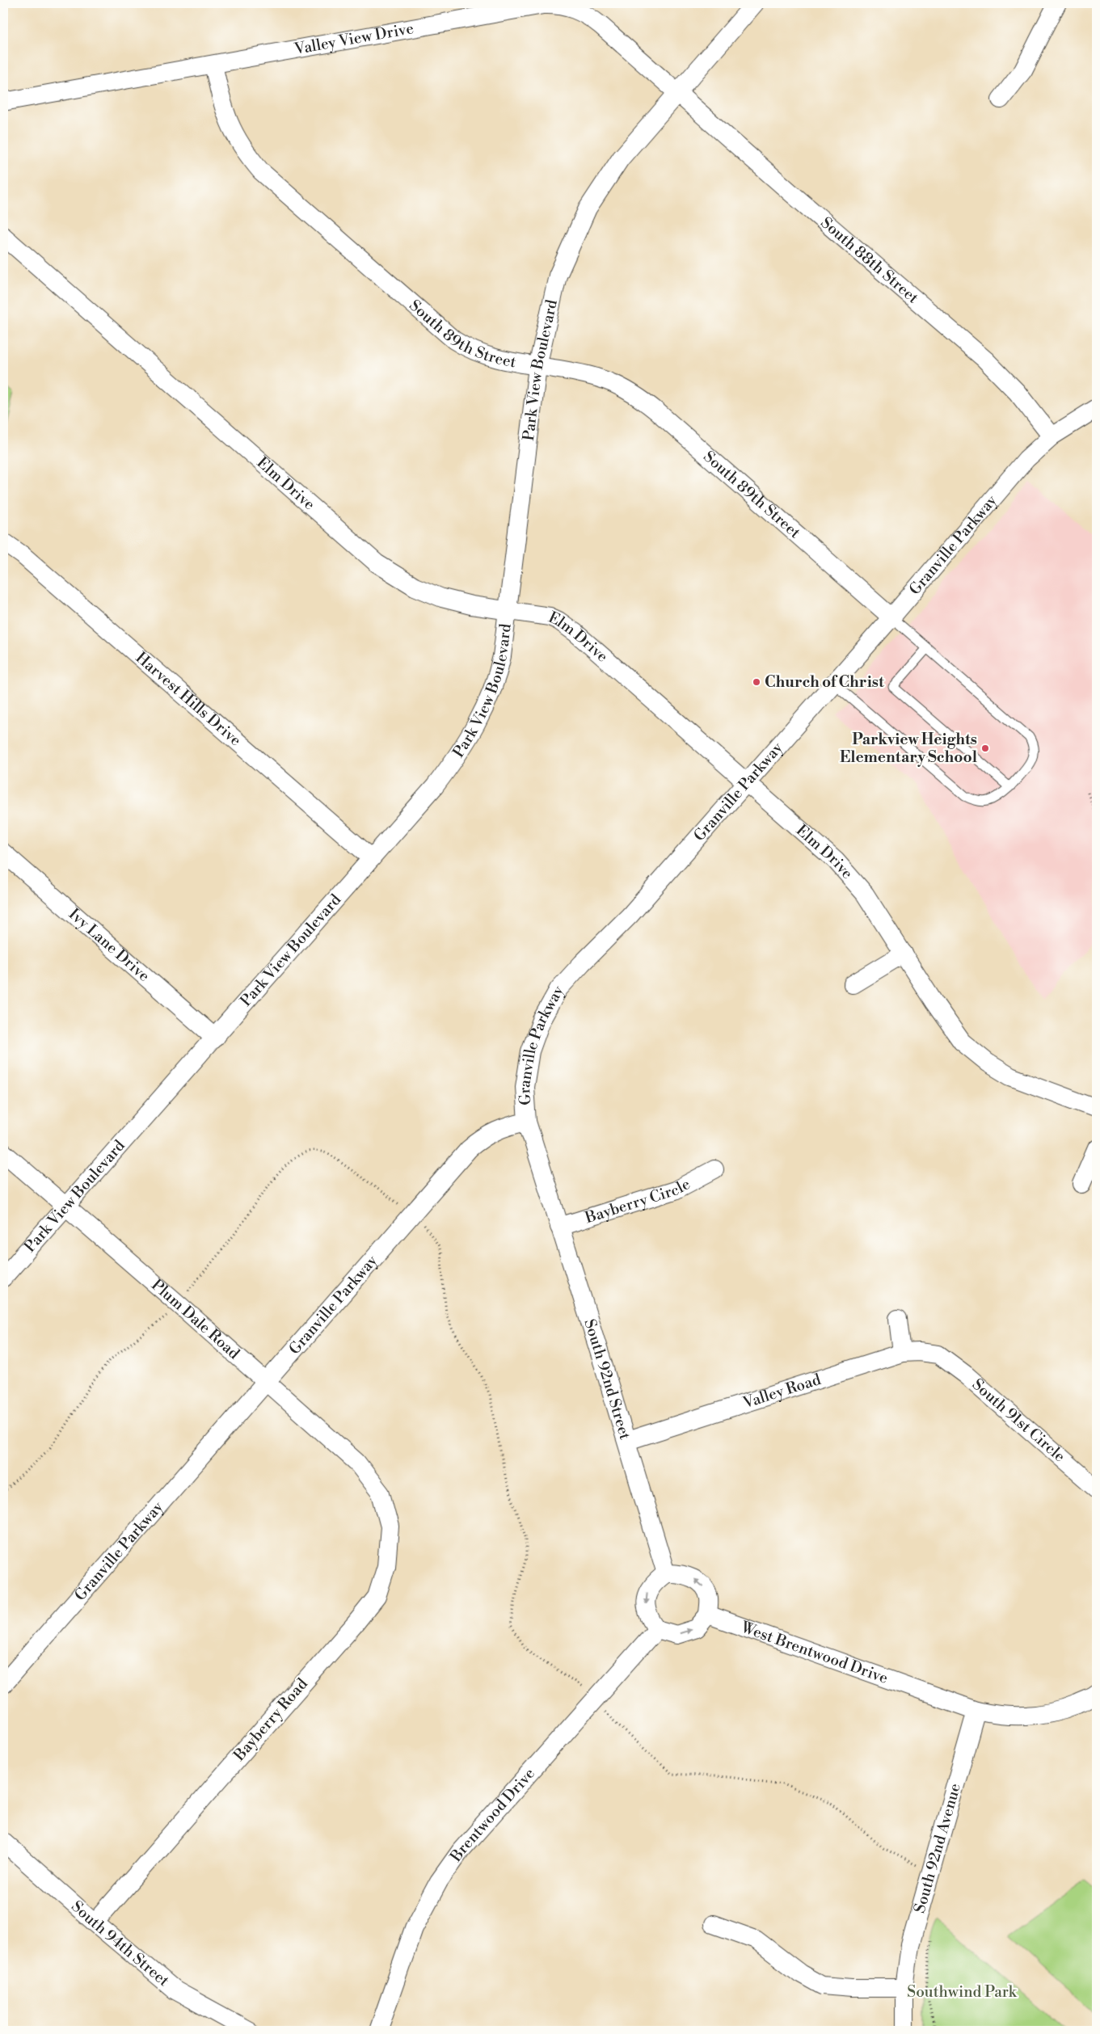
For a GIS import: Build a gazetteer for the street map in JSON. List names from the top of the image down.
{
  "streets": {
    "street": [
      "Valley View Drive",
      "South 88th Street",
      "South 89th Street",
      "Park View Boulevard",
      "Elm Drive",
      "Granville Parkway",
      "Harvest Hills Drive",
      "Ivy Lane Drive",
      "Bayberry Circle",
      "Plum Dale Road",
      "South 92nd Street",
      "Valley Road",
      "South 91st Circle",
      "West Brentwood Drive",
      "Bayberry Road",
      "Brentwood Drive",
      "South 92nd Avenue",
      "South 94th Street"
    ]
  },
  "crossings": [
    ["Valley View Drive", "South 88th Street"],
    ["Valley View Drive", "South 89th Street"],
    ["Valley View Drive", "Park View Boulevard"],
    ["South 88th Street", "Park View Boulevard"],
    ["South 88th Street", "Granville Parkway"],
    ["South 89th Street", "Park View Boulevard"],
    ["South 89th Street", "Granville Parkway"],
    ["Park View Boulevard", "Elm Drive"],
    ["Park View Boulevard", "Harvest Hills Drive"],
    ["Park View Boulevard", "Ivy Lane Drive"],
    ["Park View Boulevard", "Plum Dale Road"],
    ["Elm Drive", "Granville Parkway"],
    ["Granville Parkway", "Plum Dale Road"],
    ["Granville Parkway", "South 92nd Street"],
    ["Bayberry Circle", "South 92nd Street"],
    ["Plum Dale Road", "Bayberry Road"],
    ["South 92nd Street", "Valley Road"],
    ["South 92nd Street", "West Brentwood Drive"],
    ["South 92nd Street", "Brentwood Drive"],
    ["Valley Road", "South 91st Circle"],
    ["West Brentwood Drive", "Brentwood Drive"],
    ["West Brentwood Drive", "South 92nd Avenue"],
    ["Bayberry Road", "South 94th Street"]
  ],
  "parks": ["Southwind Park"],
  "places": ["Church of Christ", "Parkview Heights Elementary School"]
}
